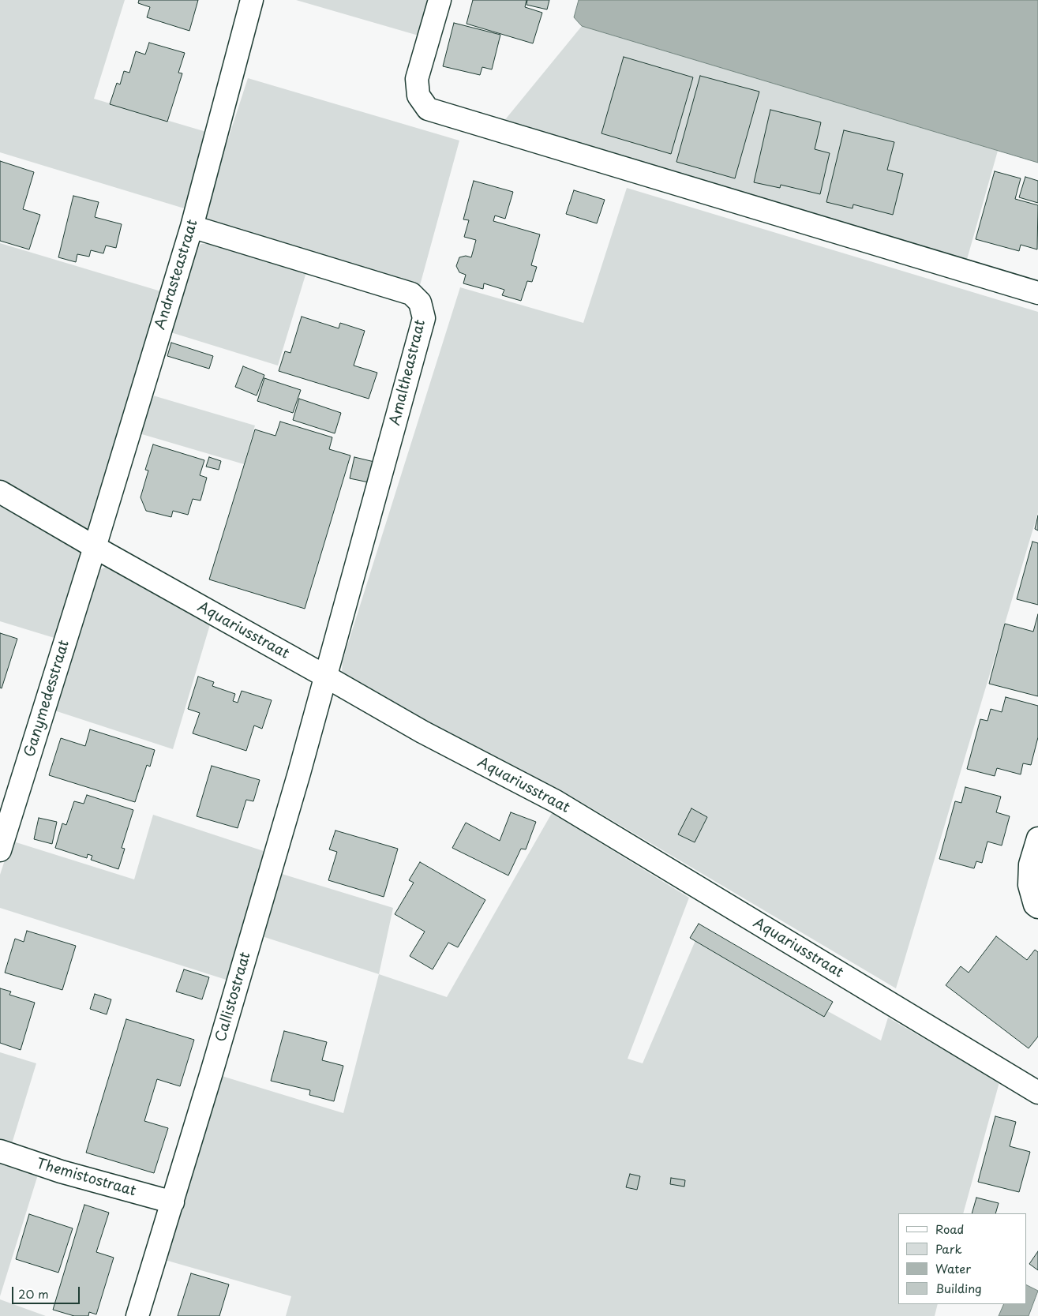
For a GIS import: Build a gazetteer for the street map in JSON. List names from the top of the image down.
{
  "streets": {
    "street": [
      "Andrasteastraat",
      "Amaltheastraat",
      "Aquariusstraat",
      "Ganymedesstraat",
      "Callistostraat",
      "Themistostraat"
    ]
  },
  "crossings": [
    ["Andrasteastraat", "Amaltheastraat"],
    ["Andrasteastraat", "Aquariusstraat"],
    ["Andrasteastraat", "Ganymedesstraat"],
    ["Amaltheastraat", "Aquariusstraat"],
    ["Amaltheastraat", "Callistostraat"],
    ["Aquariusstraat", "Ganymedesstraat"],
    ["Aquariusstraat", "Callistostraat"],
    ["Callistostraat", "Themistostraat"]
  ],
  "legend": [
    "Road",
    "Park",
    "Water",
    "Building"
  ],
  "scale_bar": "20 m"
}
